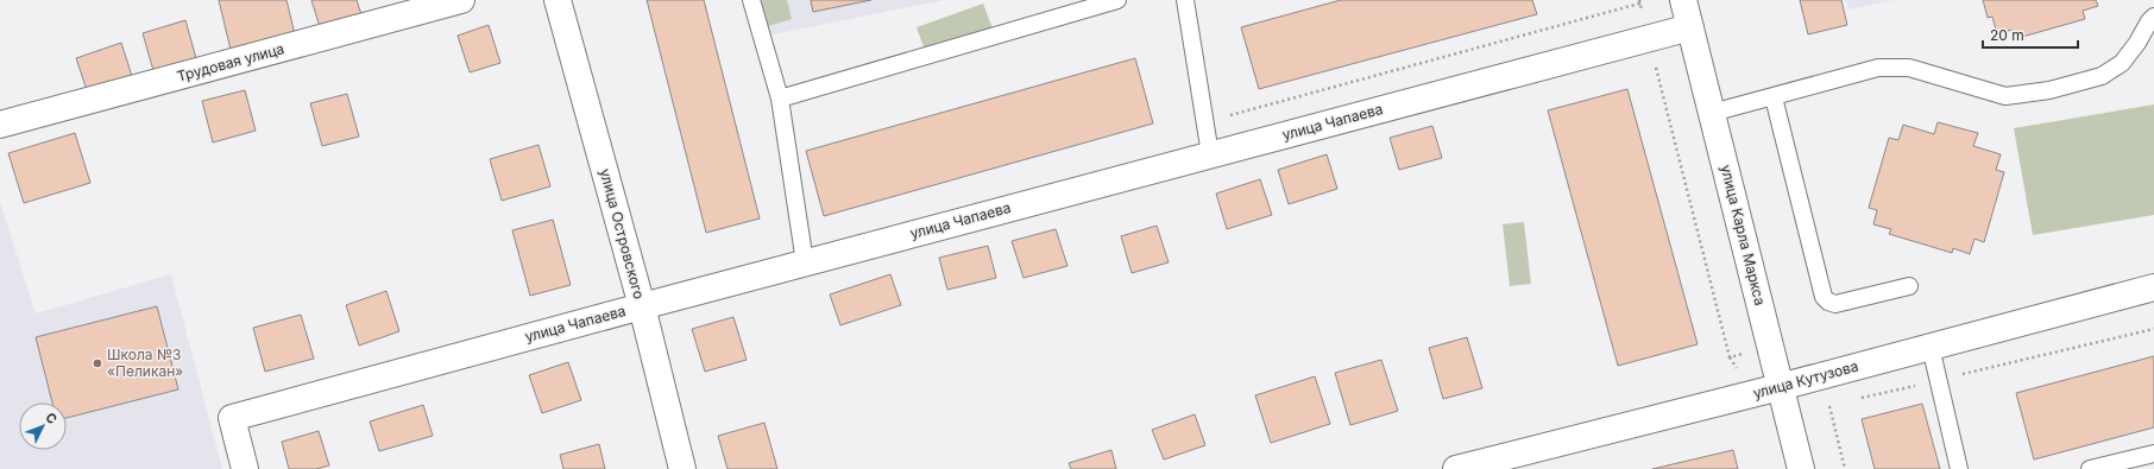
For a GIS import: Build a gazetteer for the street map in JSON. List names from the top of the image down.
{
  "streets": {
    "street": [
      "Трудовая улица",
      "улица Чапаева",
      "улица Островского",
      "улица Карла Маркса",
      "улица Кутузова"
    ]
  },
  "crossings": [
    ["улица Чапаева", "улица Островского"],
    ["улица Чапаева", "улица Карла Маркса"],
    ["улица Карла Маркса", "улица Кутузова"]
  ],
  "places": ["Школа №3 «Пеликан»"],
  "scale_bar": "20 m",
  "north": "top right"
}
